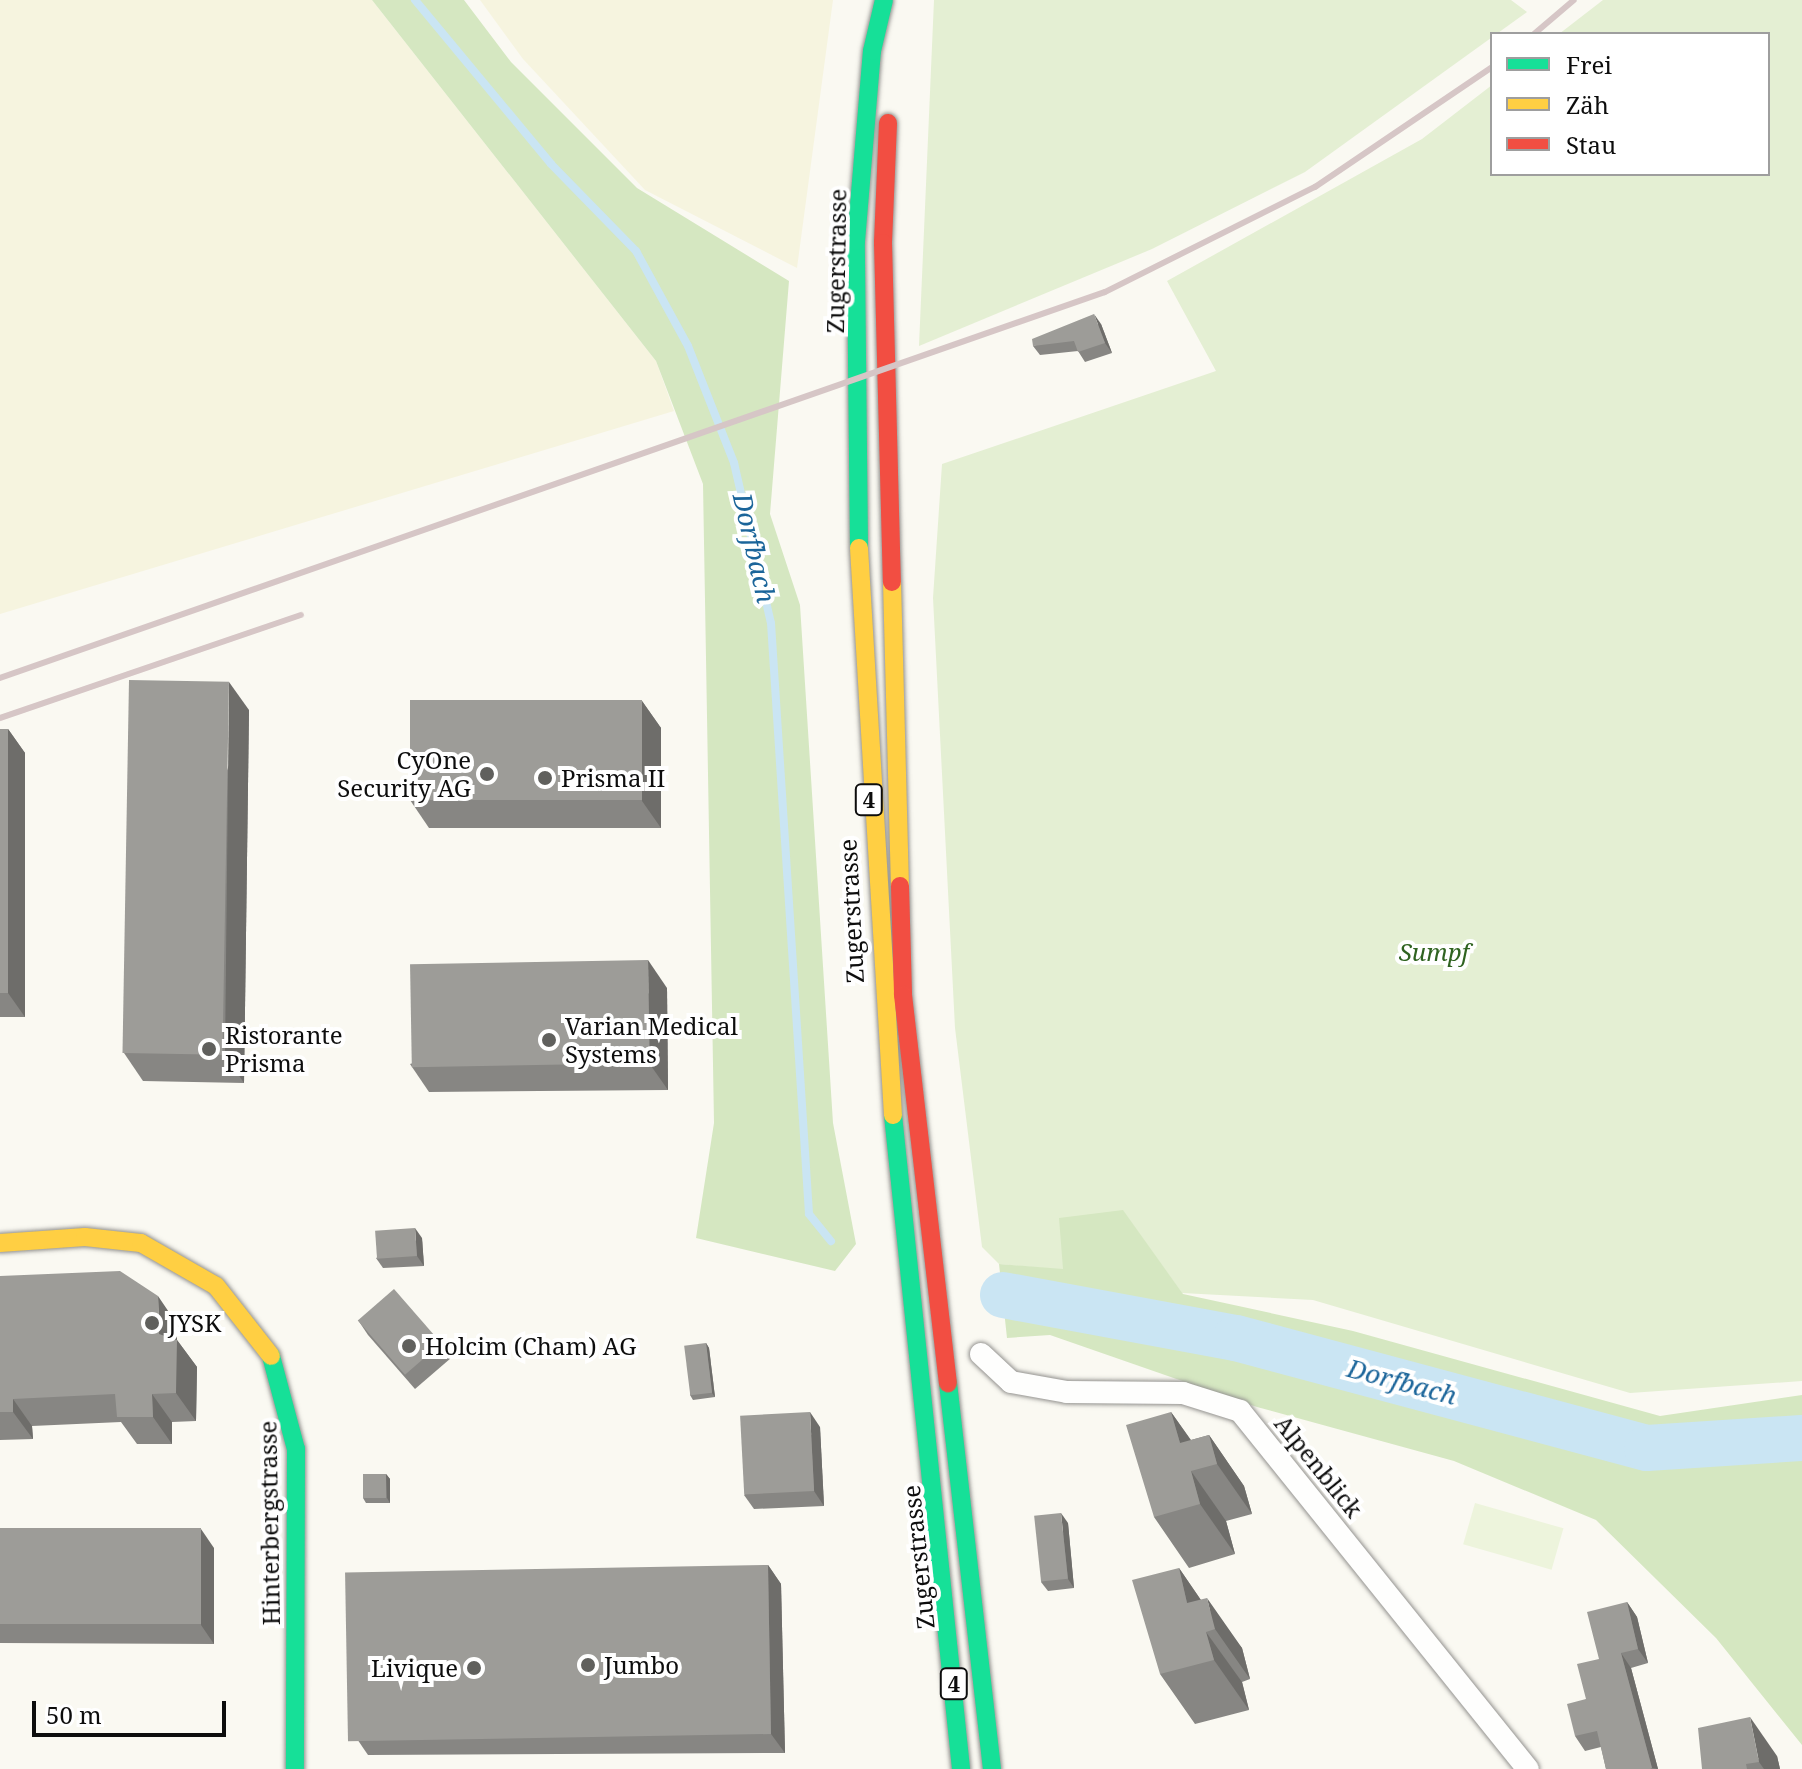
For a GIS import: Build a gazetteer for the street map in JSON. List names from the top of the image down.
{
  "streets": {
    "main road": ["Zugerstrasse", "4", "Hinterbergstrasse"],
    "street": ["Alpenblick"]
  },
  "water": ["Dorfbach"],
  "parks": ["Sumpf"],
  "places": [
    "CyOne Security AG",
    "Prisma II",
    "Varian Medical Systems",
    "Ristorante Prisma",
    "JYSK",
    "Holcim (Cham) AG",
    "Jumbo",
    "Livique"
  ],
  "legend": ["Frei", "Zäh", "Stau"],
  "scale_bar": "50 m"
}
